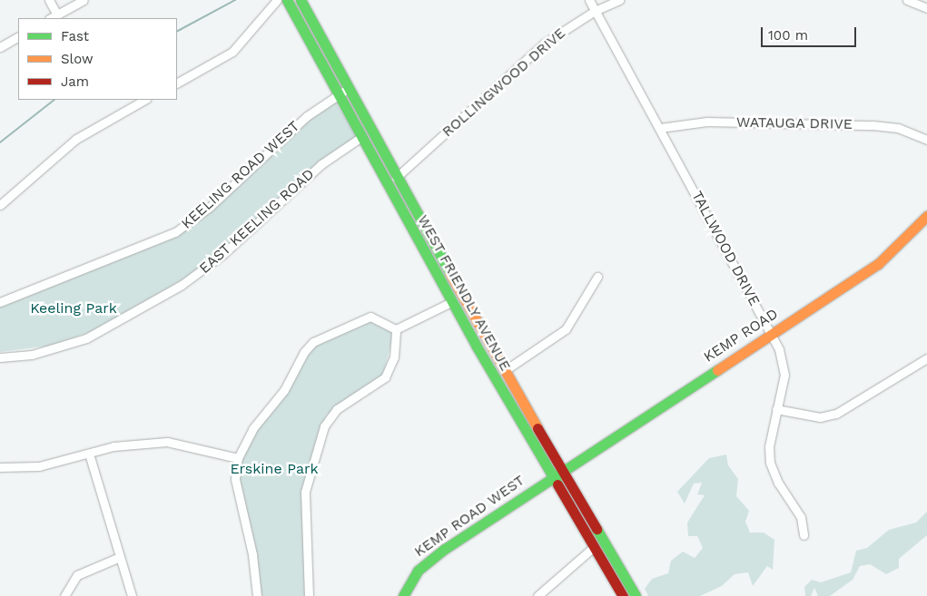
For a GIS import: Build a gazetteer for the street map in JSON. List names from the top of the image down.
{
  "streets": {
    "main road": ["WEST FRIENDLY AVENUE", "KEMP ROAD", "KEMP ROAD WEST"],
    "street": [
      "ROLLINGWOOD DRIVE",
      "WATAUGA DRIVE",
      "KEELING ROAD WEST",
      "EAST KEELING ROAD",
      "TALLWOOD DRIVE"
    ]
  },
  "crossings": [
    ["ROLLINGWOOD DRIVE", "TALLWOOD DRIVE"],
    ["ROLLINGWOOD DRIVE", "WEST FRIENDLY AVENUE"],
    ["WATAUGA DRIVE", "TALLWOOD DRIVE"],
    ["KEELING ROAD WEST", "WEST FRIENDLY AVENUE"],
    ["EAST KEELING ROAD", "WEST FRIENDLY AVENUE"],
    ["TALLWOOD DRIVE", "KEMP ROAD"],
    ["WEST FRIENDLY AVENUE", "KEMP ROAD"],
    ["WEST FRIENDLY AVENUE", "KEMP ROAD WEST"],
    ["KEMP ROAD", "KEMP ROAD WEST"]
  ],
  "parks": ["Keeling Park", "Erskine Park"],
  "legend": ["Fast", "Slow", "Jam"],
  "scale_bar": "100 m"
}
